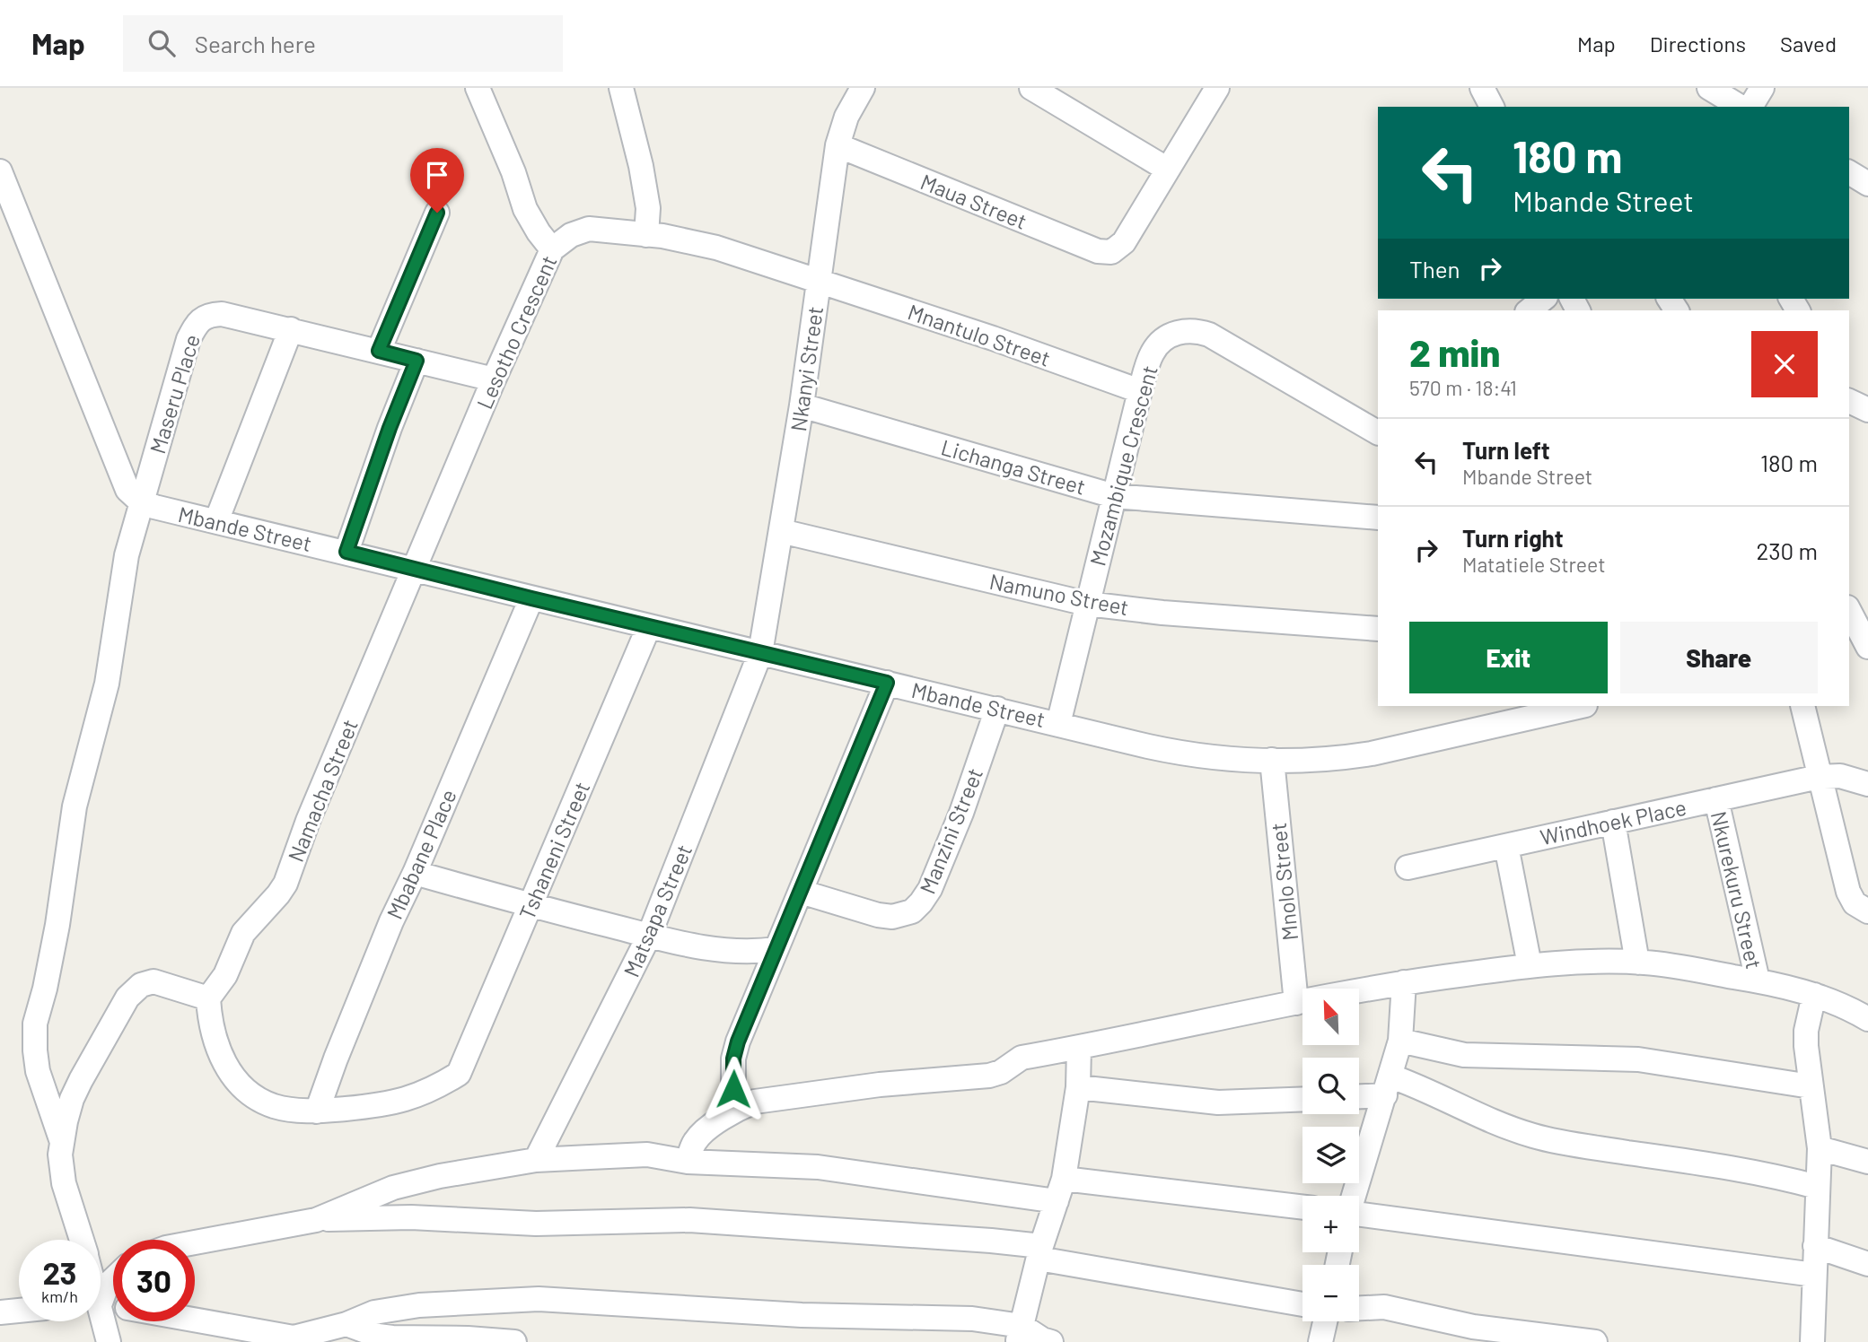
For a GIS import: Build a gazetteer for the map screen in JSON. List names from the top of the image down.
{
  "streets": {
    "street": [
      "Maua Street",
      "Lesotho Crescent",
      "Mnantulo Street",
      "Nkanyi Street",
      "Maseru Place",
      "Mozambique Crescent",
      "Lichanga Street",
      "Mbande Street",
      "Namuno Street",
      "Namacha Street",
      "Windhoek Place",
      "Manzini Street",
      "Tshaneni Street",
      "Mbabane Place",
      "Mnolo Street",
      "Nkurekuru Street",
      "Matsapa Street"
    ]
  },
  "crossings": [
    ["Maua Street", "Nkanyi Street"],
    ["Lesotho Crescent", "Mnantulo Street"],
    ["Lesotho Crescent", "Nkanyi Street"],
    ["Lesotho Crescent", "Maseru Place"],
    ["Lesotho Crescent", "Mbande Street"],
    ["Lesotho Crescent", "Namacha Street"],
    ["Mnantulo Street", "Nkanyi Street"],
    ["Mnantulo Street", "Mozambique Crescent"],
    ["Nkanyi Street", "Lichanga Street"],
    ["Nkanyi Street", "Mbande Street"],
    ["Nkanyi Street", "Namuno Street"],
    ["Nkanyi Street", "Matsapa Street"],
    ["Maseru Place", "Mbande Street"],
    ["Mozambique Crescent", "Lichanga Street"],
    ["Mozambique Crescent", "Mbande Street"],
    ["Mozambique Crescent", "Namuno Street"],
    ["Mbande Street", "Namacha Street"],
    ["Mbande Street", "Manzini Street"],
    ["Mbande Street", "Tshaneni Street"],
    ["Mbande Street", "Mbabane Place"],
    ["Mbande Street", "Mnolo Street"],
    ["Mbande Street", "Matsapa Street"],
    ["Windhoek Place", "Nkurekuru Street"],
    ["Tshaneni Street", "Mbabane Place"]
  ],
  "north": "top left",
  "page": {
    "header": "Map",
    "search": "Search here",
    "nav": ["Map", "Directions", "Saved"],
    "turn": ["180 m", "Mbande Street"],
    "then": "Then",
    "heading": ["2 min", "570 m · 18:41"],
    "list": [
      {
        "name": "Turn left",
        "note": "Mbande Street",
        "value": "180 m"
      },
      {
        "name": "Turn right",
        "note": "Matatiele Street",
        "value": "230 m"
      }
    ],
    "buttons": ["Exit", "Share"],
    "map_buttons": ["+", "−"],
    "speed": "23 km/h",
    "limit": "30"
  }
}
